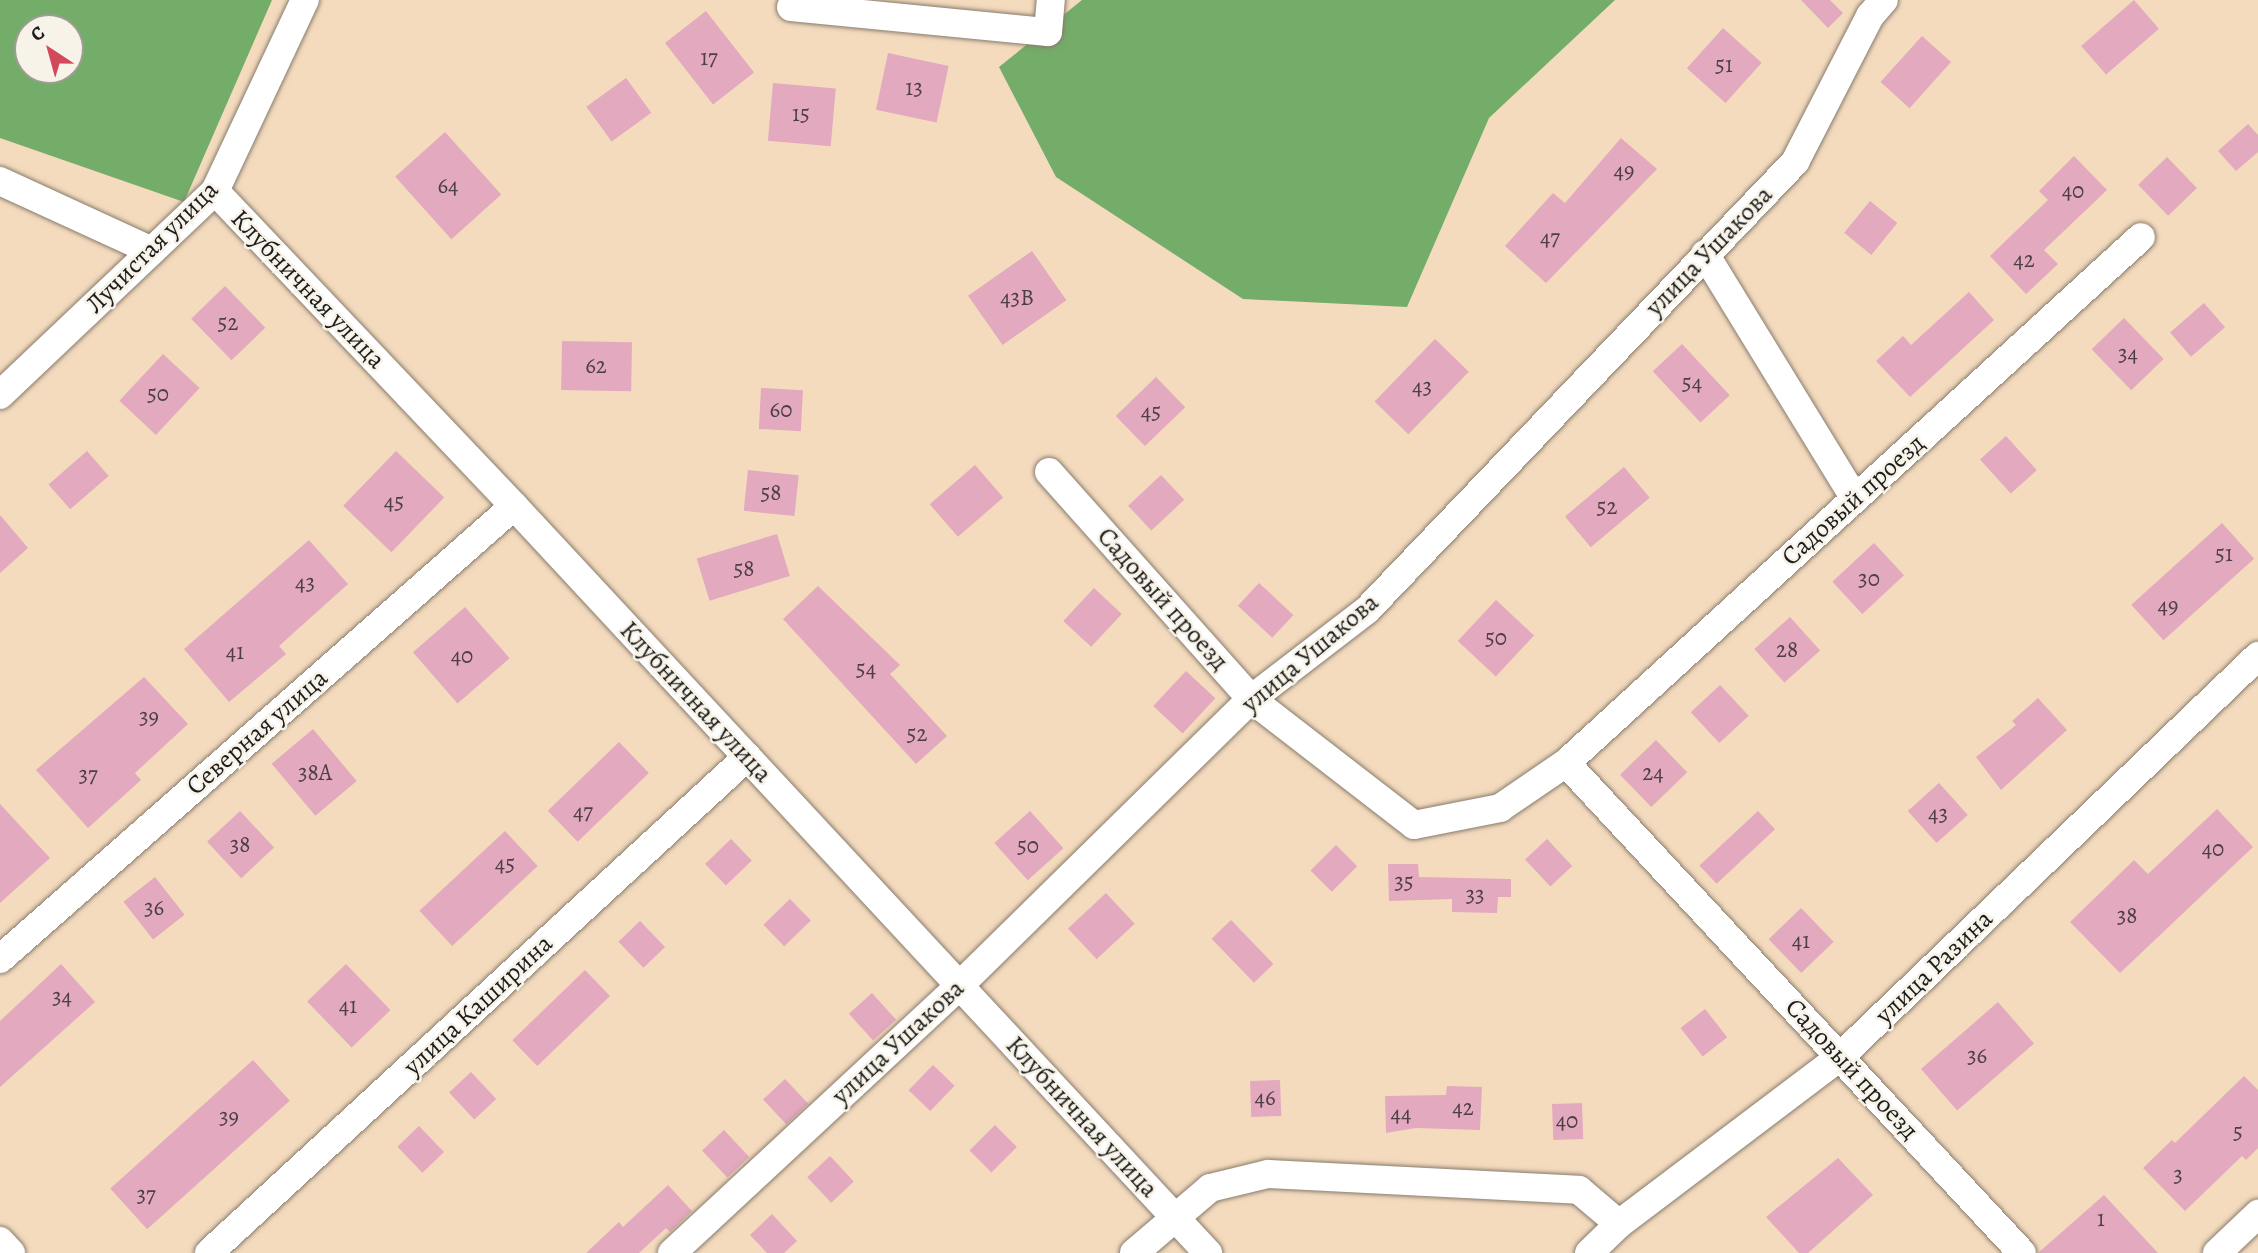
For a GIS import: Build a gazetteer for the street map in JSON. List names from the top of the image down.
{
  "streets": {
    "street": [
      "Лучистая улица",
      "улица Ушакова",
      "Клубничная улица",
      "Садовый проезд",
      "Северная улица",
      "улица Разина",
      "улица Каширина"
    ]
  },
  "crossings": [
    ["Лучистая улица", "Клубничная улица"],
    ["улица Ушакова", "Клубничная улица"],
    ["улица Ушакова", "Садовый проезд"],
    ["Клубничная улица", "Северная улица"],
    ["Клубничная улица", "улица Разина"],
    ["Клубничная улица", "улица Каширина"],
    ["Садовый проезд", "улица Разина"]
  ],
  "house_numbers": [
    "17",
    "51",
    "13",
    "15",
    "49",
    "64",
    "40",
    "47",
    "42",
    "43В",
    "52",
    "34",
    "62",
    "54",
    "43",
    "50",
    "60",
    "45",
    "58",
    "45",
    "52",
    "51",
    "58",
    "30",
    "43",
    "49",
    "50",
    "28",
    "41",
    "40",
    "54",
    "39",
    "52",
    "38А",
    "24",
    "37",
    "47",
    "43",
    "38",
    "50",
    "40",
    "45",
    "35",
    "33",
    "36",
    "38",
    "41",
    "34",
    "41",
    "36",
    "46",
    "42",
    "44",
    "39",
    "40",
    "5",
    "3",
    "37",
    "1"
  ],
  "north": "top left"
}
